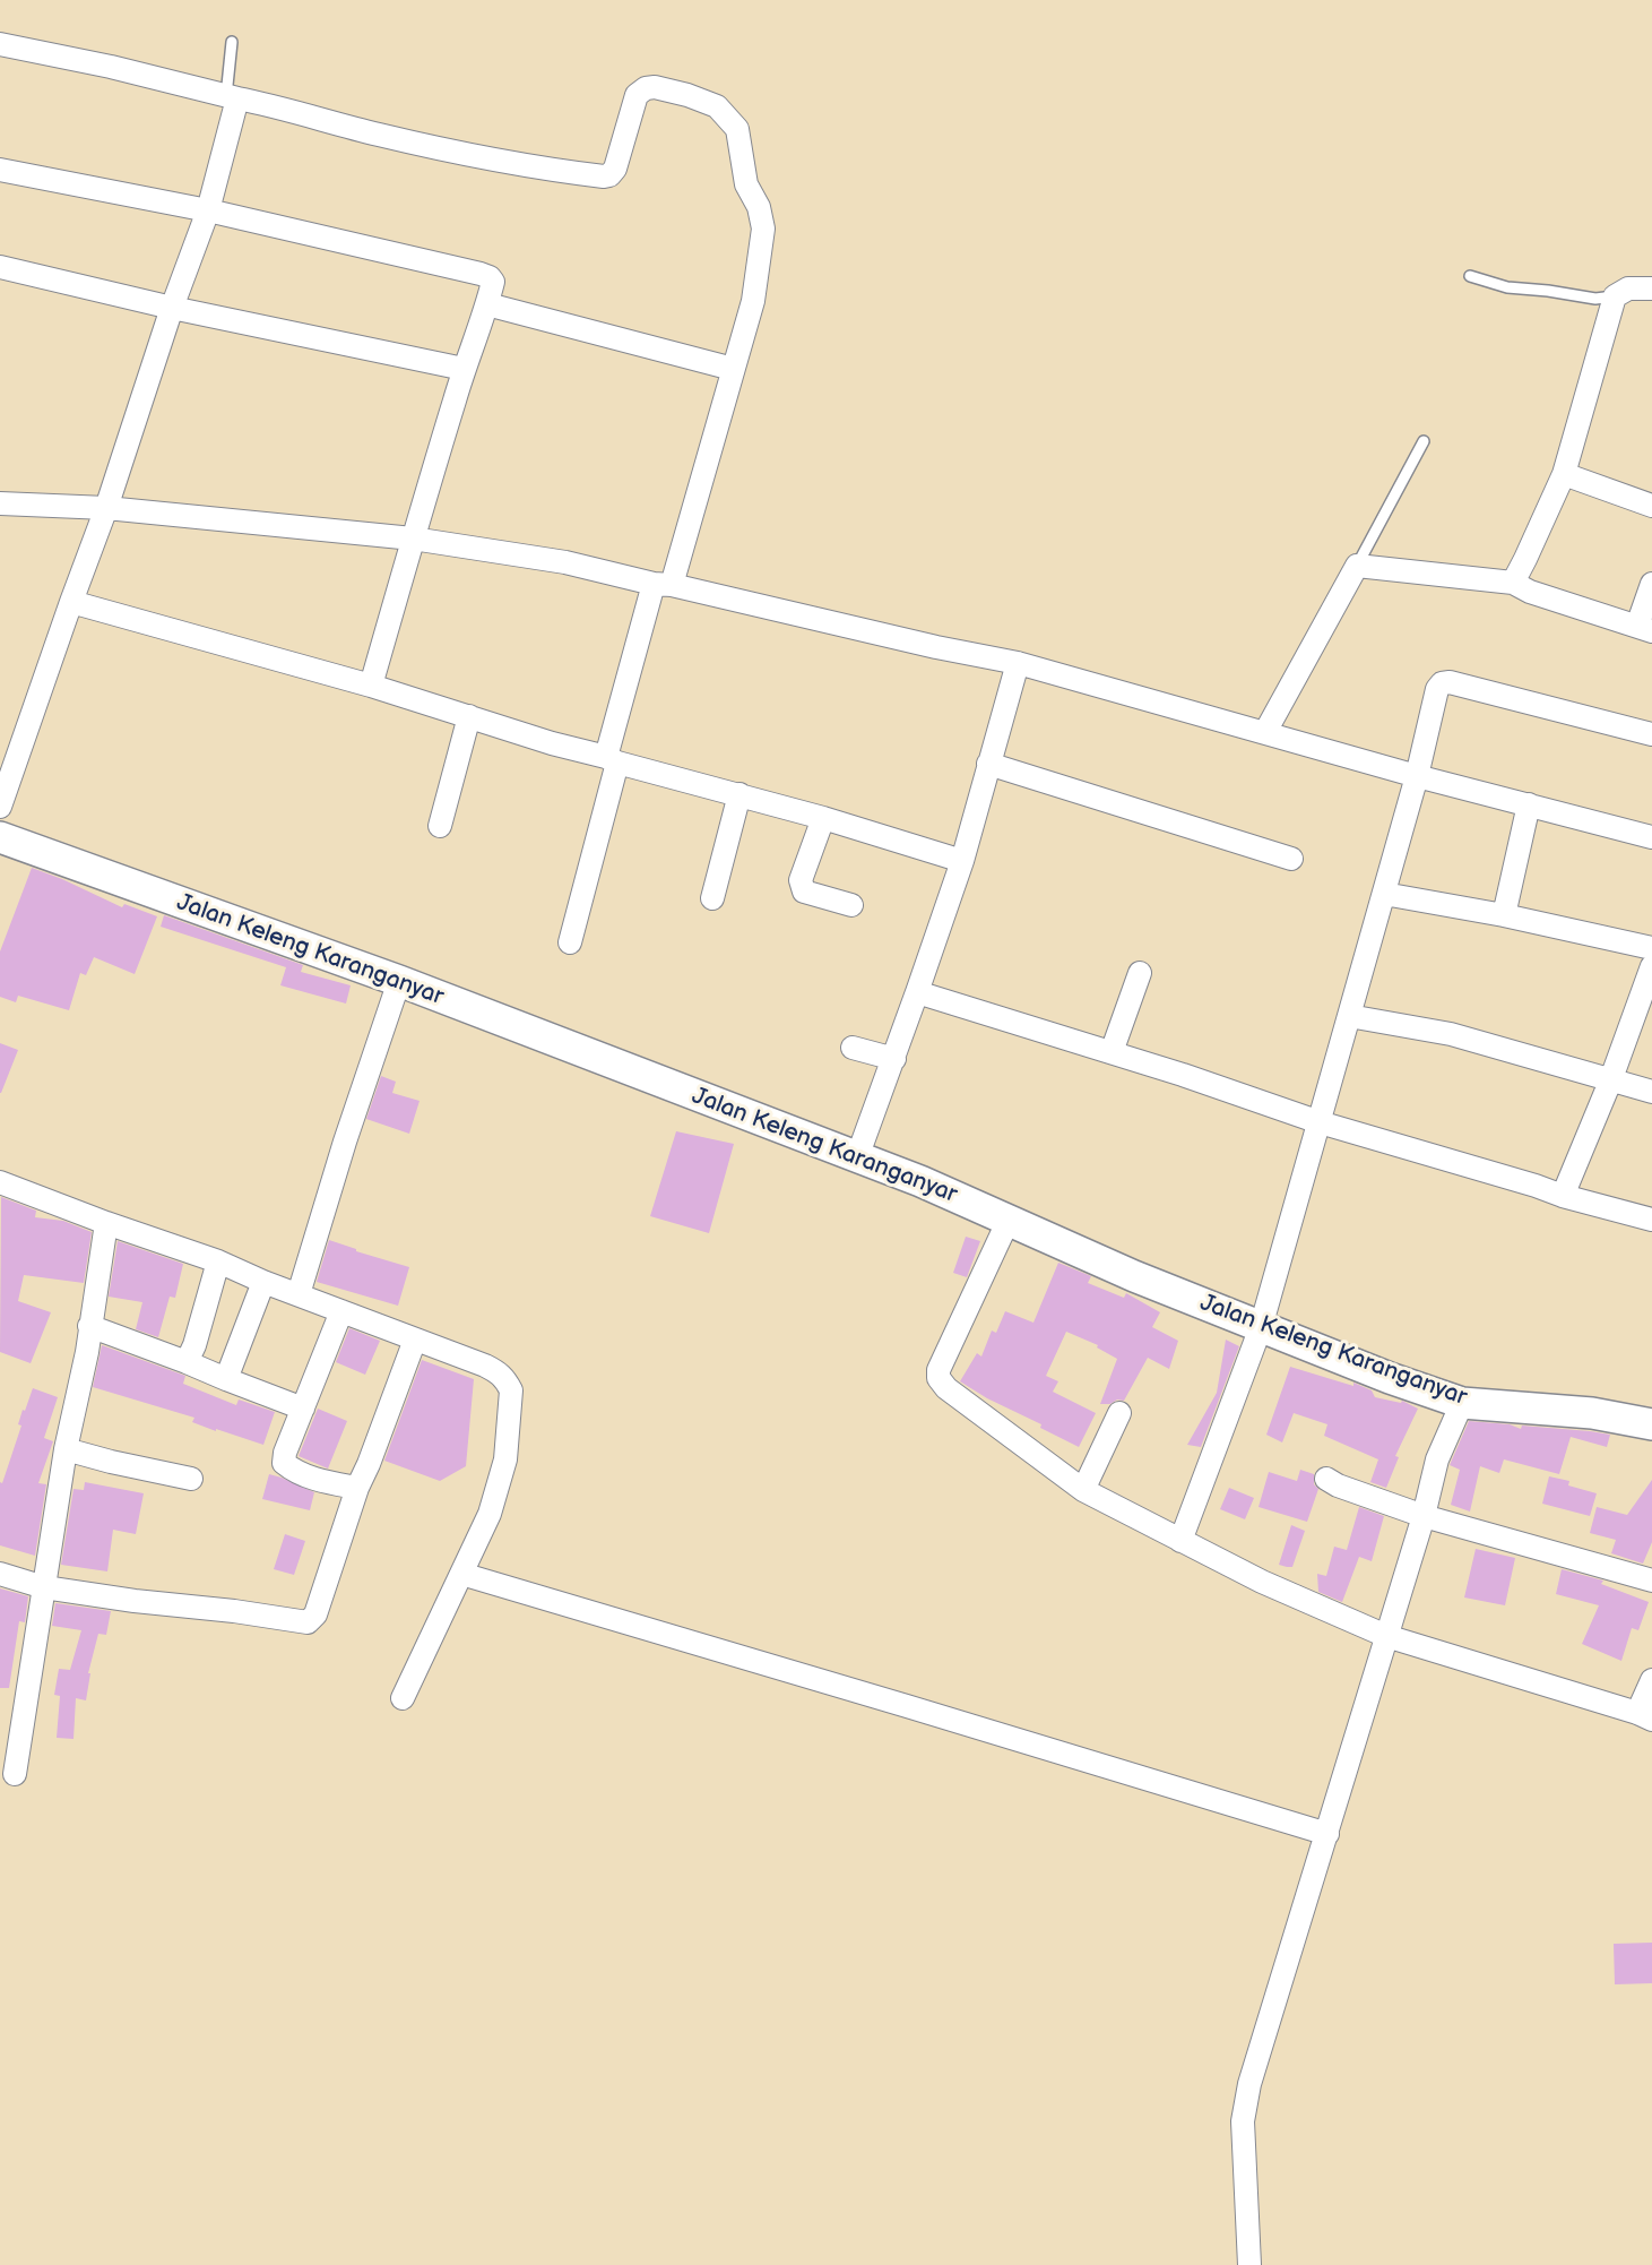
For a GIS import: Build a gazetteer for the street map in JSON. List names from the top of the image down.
{
  "streets": {
    "main road": ["Jalan Keleng Karanganyar"]
  }
}
